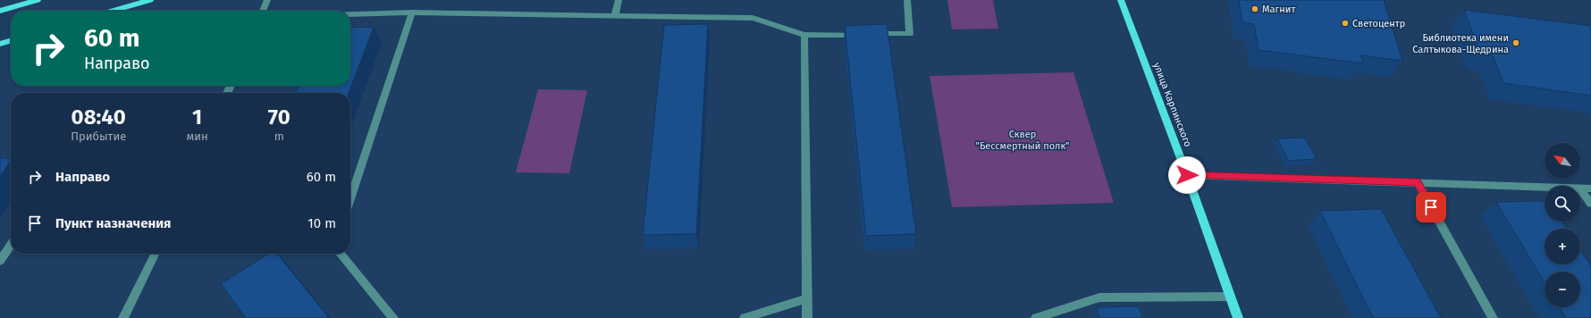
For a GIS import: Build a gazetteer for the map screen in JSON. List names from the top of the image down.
{
  "streets": {
    "main road": ["улица Карпинского"]
  },
  "parks": ["Сквер \"Бессмертный полк\""],
  "places": ["Магнит", "Светоцентр", "Библиотека имени Салтыкова-Щедрина"],
  "north": "top left",
  "page": {
    "turn": ["60 m", "Направо"],
    "eta": [
      "08:40",
      "Прибытие",
      "1",
      "мин",
      "70",
      "m"
    ],
    "map_buttons": ["+", "−"],
    "list": [
      {
        "name": "Направо",
        "value": "60 m"
      },
      {
        "name": "Пункт назначения",
        "value": "10 m"
      }
    ]
  }
}
